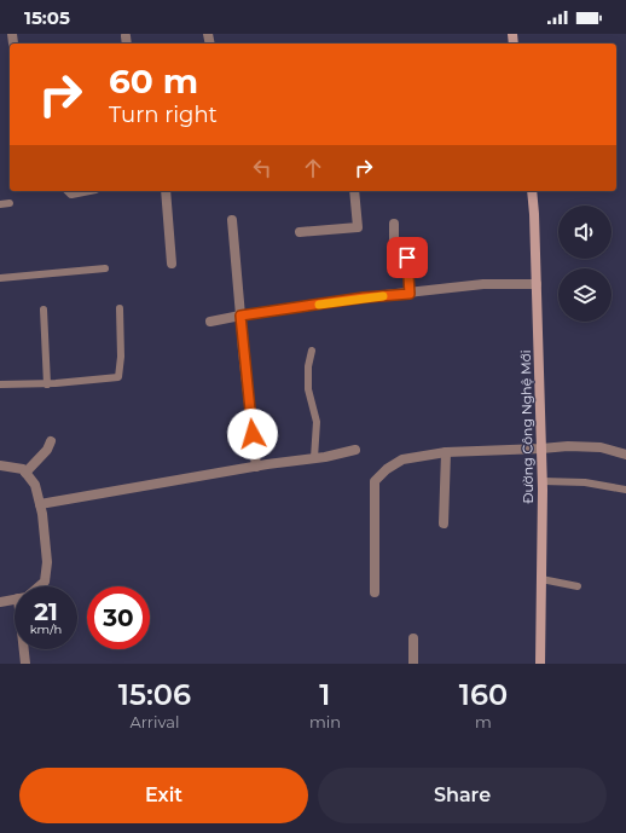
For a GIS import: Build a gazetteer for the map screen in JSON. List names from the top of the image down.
{
  "streets": {
    "street": ["Đường Công Nghệ Mới"]
  },
  "page": {
    "status": "15:05",
    "turn": ["60 m", "Turn right"],
    "speed": "21 km/h",
    "limit": "30",
    "eta": [
      "15:06",
      "Arrival",
      "1",
      "min",
      "160",
      "m"
    ],
    "buttons": ["Exit", "Share"]
  }
}
